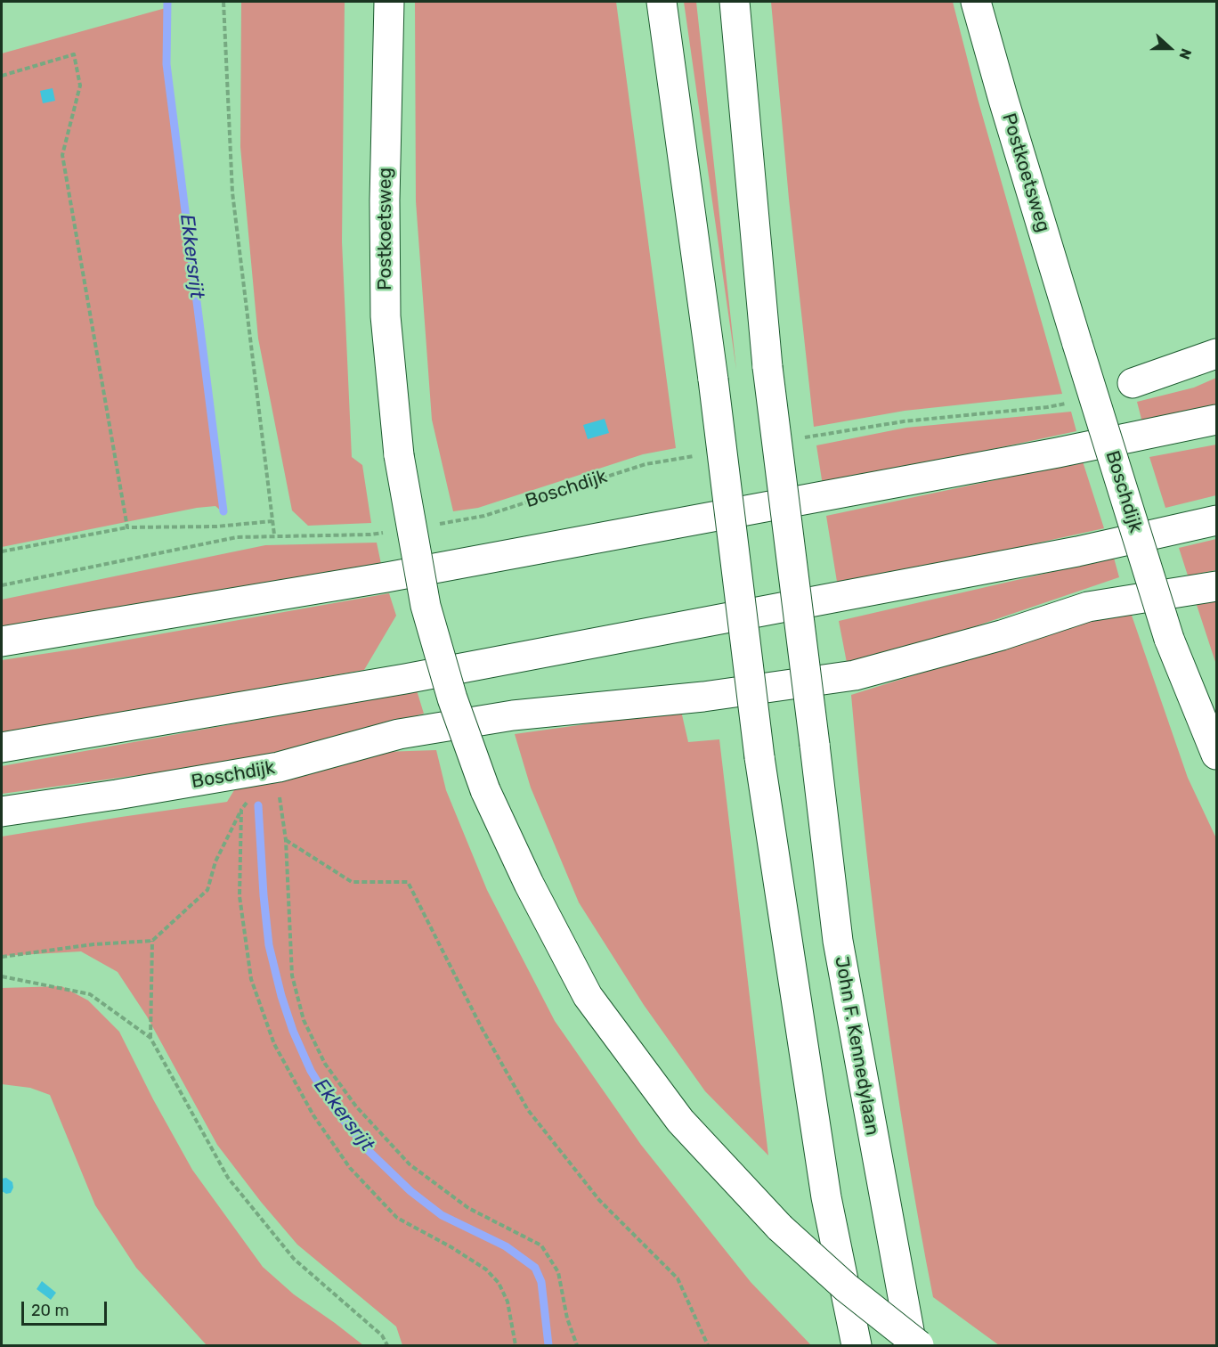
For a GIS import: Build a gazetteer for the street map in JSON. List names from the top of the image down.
{
  "streets": {
    "main road": ["Postkoetsweg", "Boschdijk", "John F. Kennedylaan"]
  },
  "crossings": [
    ["Postkoetsweg", "Boschdijk"]
  ],
  "water": ["Ekkersrijt"],
  "scale_bar": "20 m",
  "north": "right"
}
